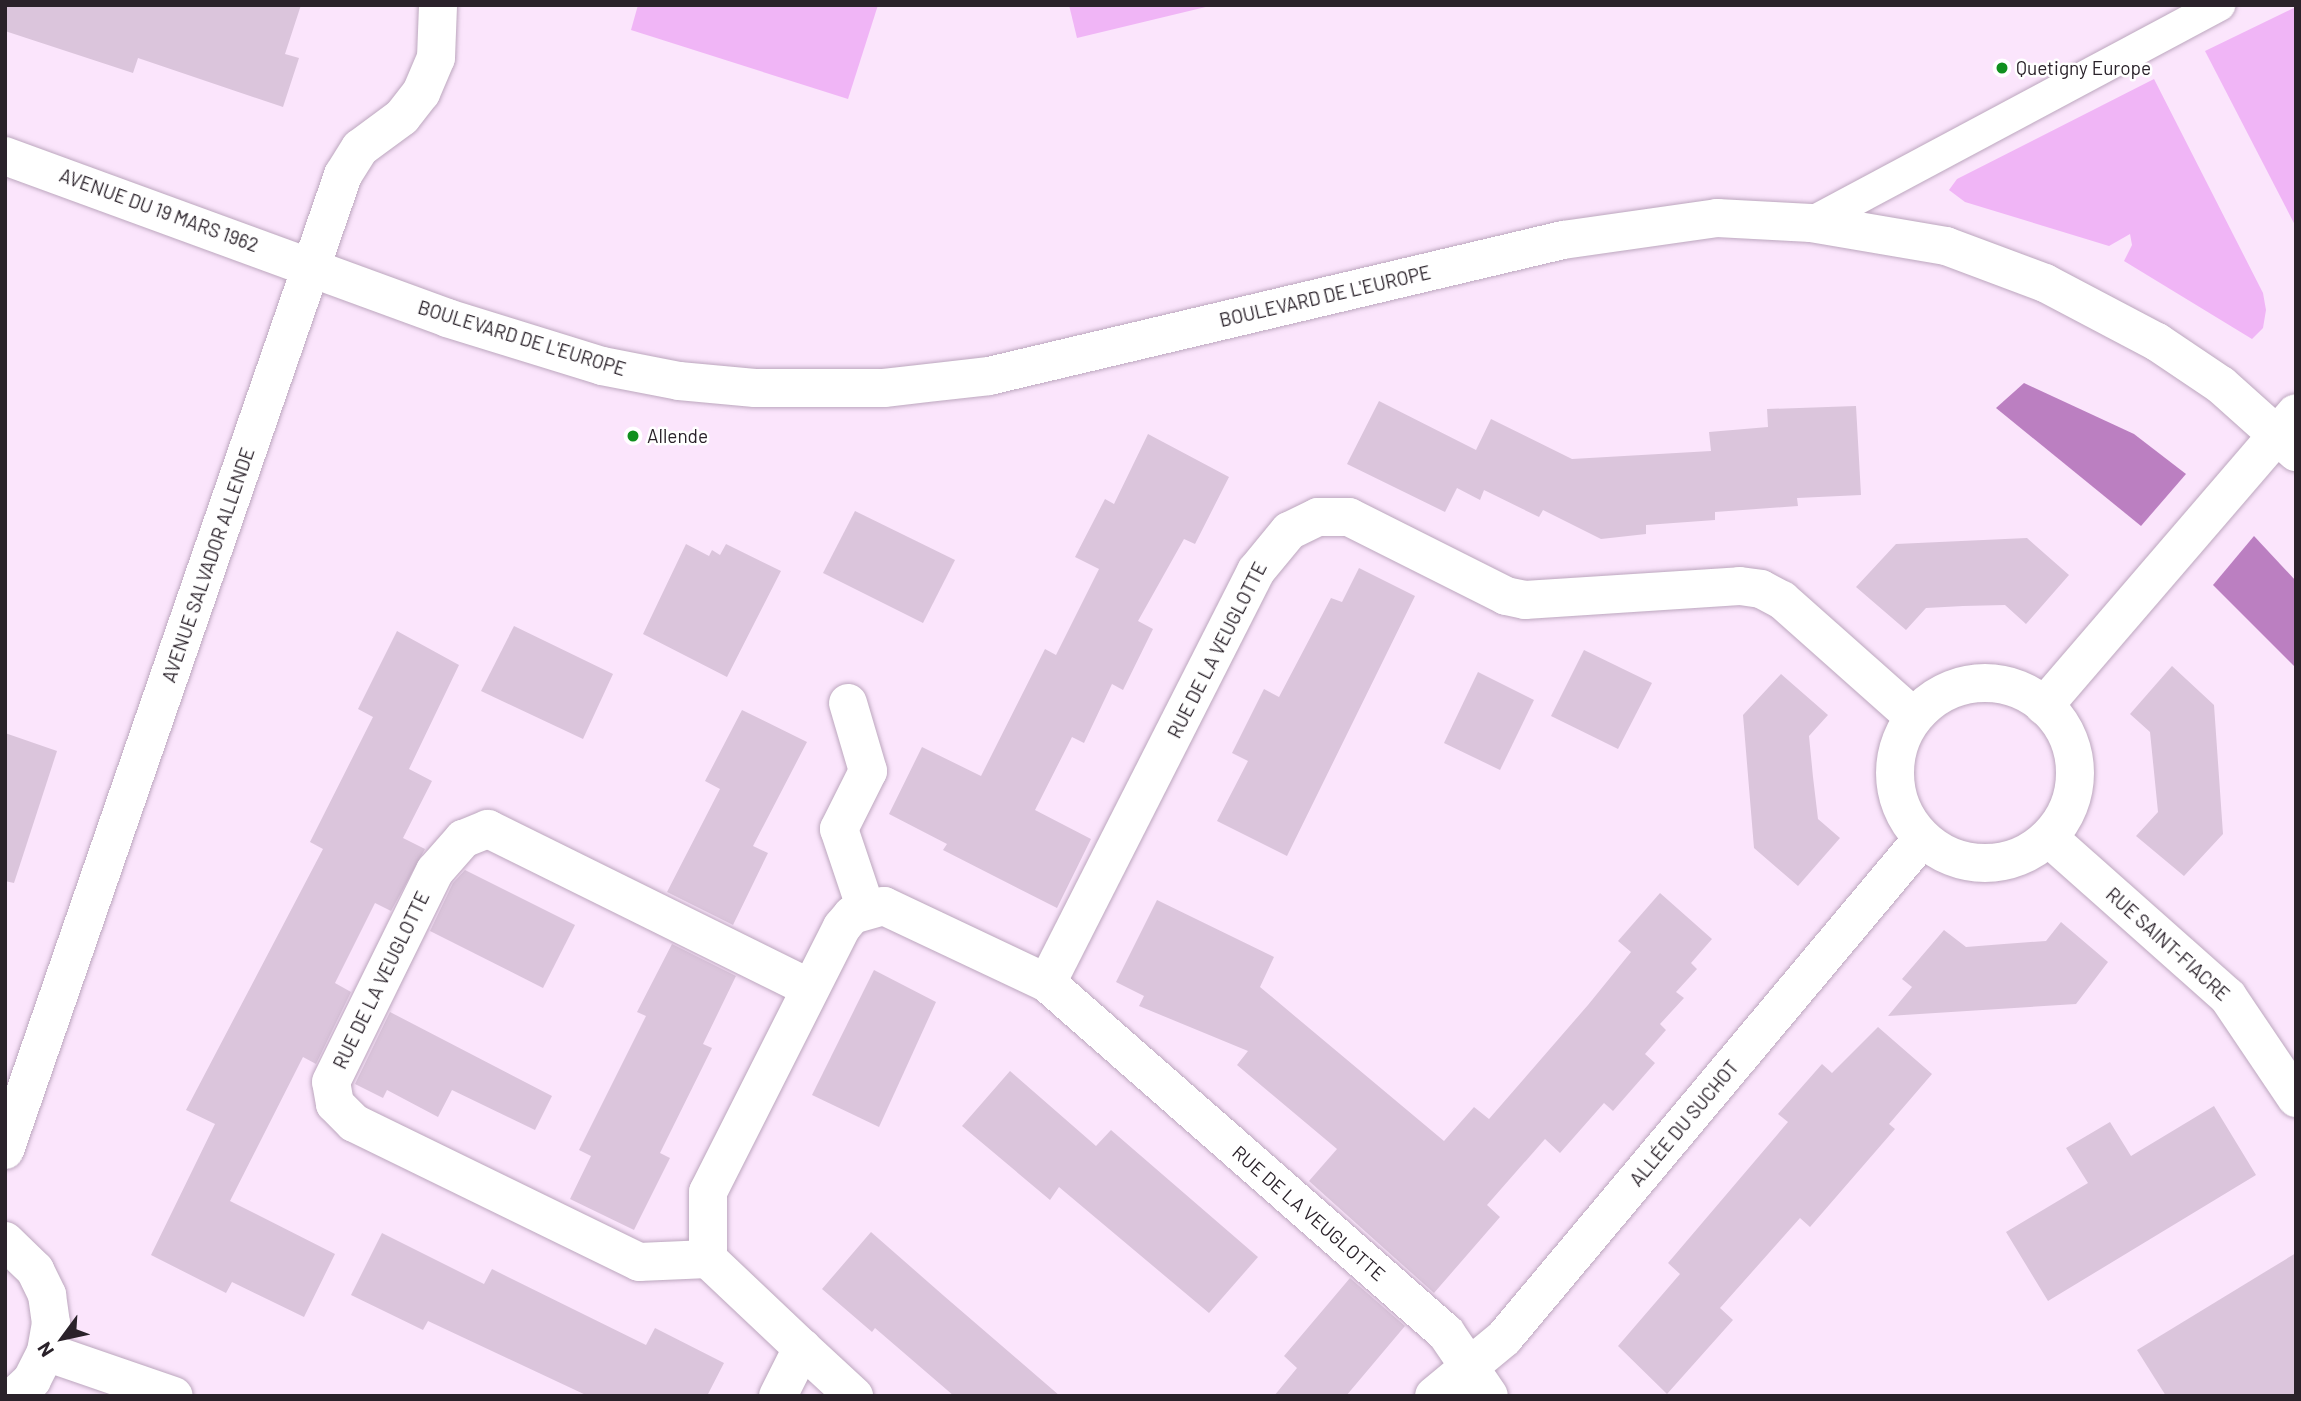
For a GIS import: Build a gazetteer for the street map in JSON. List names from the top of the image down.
{
  "streets": {
    "street": [
      "AVENUE DU 19 MARS 1962",
      "BOULEVARD DE L'EUROPE",
      "AVENUE SALVADOR ALLENDE",
      "RUE DE LA VEUGLOTTE",
      "RUE SAINT-FIACRE",
      "ALLÉE DU SUCHOT"
    ]
  },
  "crossings": [
    ["AVENUE DU 19 MARS 1962", "BOULEVARD DE L'EUROPE"],
    ["AVENUE DU 19 MARS 1962", "AVENUE SALVADOR ALLENDE"],
    ["BOULEVARD DE L'EUROPE", "AVENUE SALVADOR ALLENDE"],
    ["RUE DE LA VEUGLOTTE", "RUE SAINT-FIACRE"],
    ["RUE DE LA VEUGLOTTE", "ALLÉE DU SUCHOT"],
    ["RUE SAINT-FIACRE", "ALLÉE DU SUCHOT"]
  ],
  "places": ["Quetigny Europe", "Allende"],
  "north": "bottom left"
}
